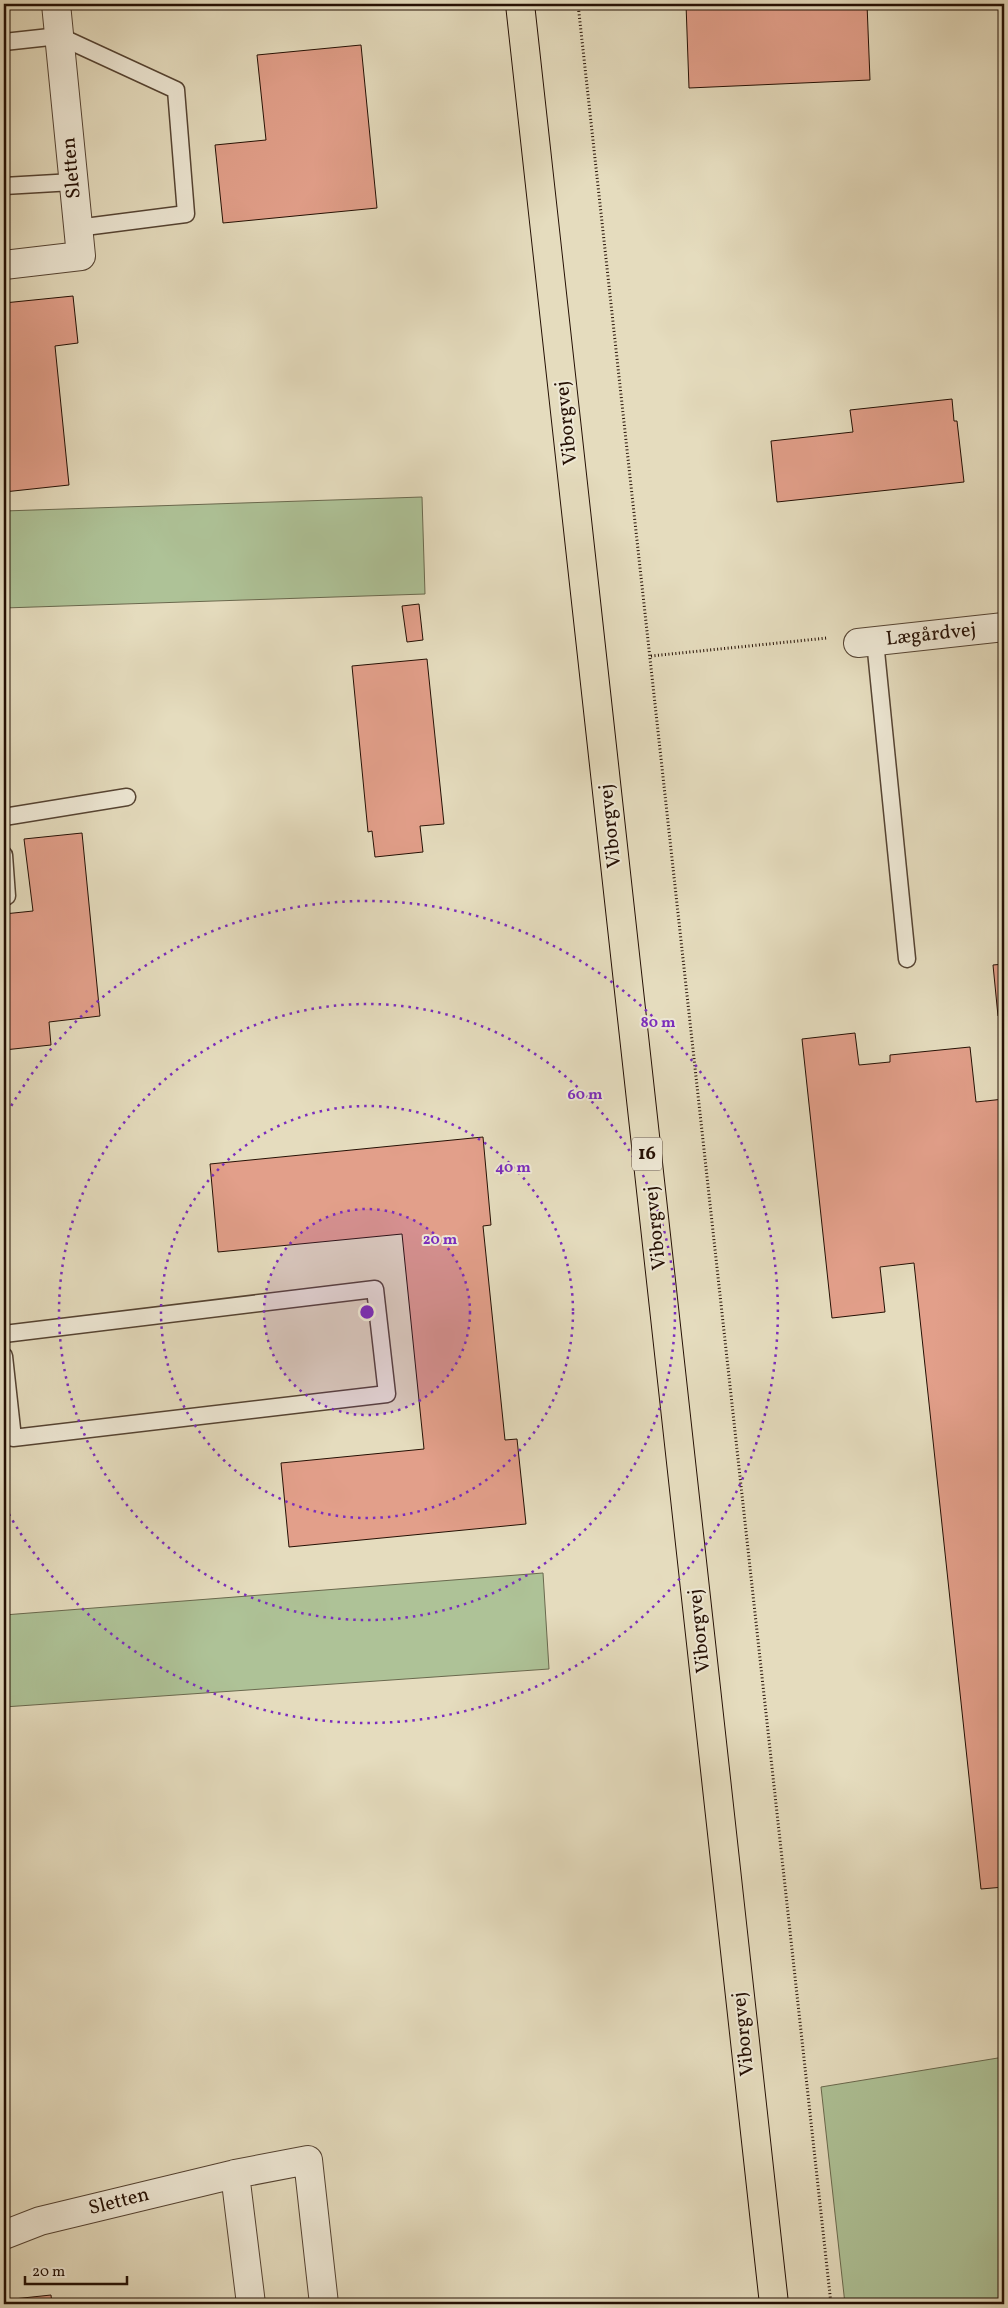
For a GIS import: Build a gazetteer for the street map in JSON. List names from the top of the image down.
{
  "streets": {
    "main road": ["Viborgvej", "16"],
    "street": ["Sletten", "Lægårdvej"]
  },
  "scale_bar": "20 m",
  "rings": [
    "80 m",
    "60 m",
    "40 m",
    "20 m"
  ]
}
